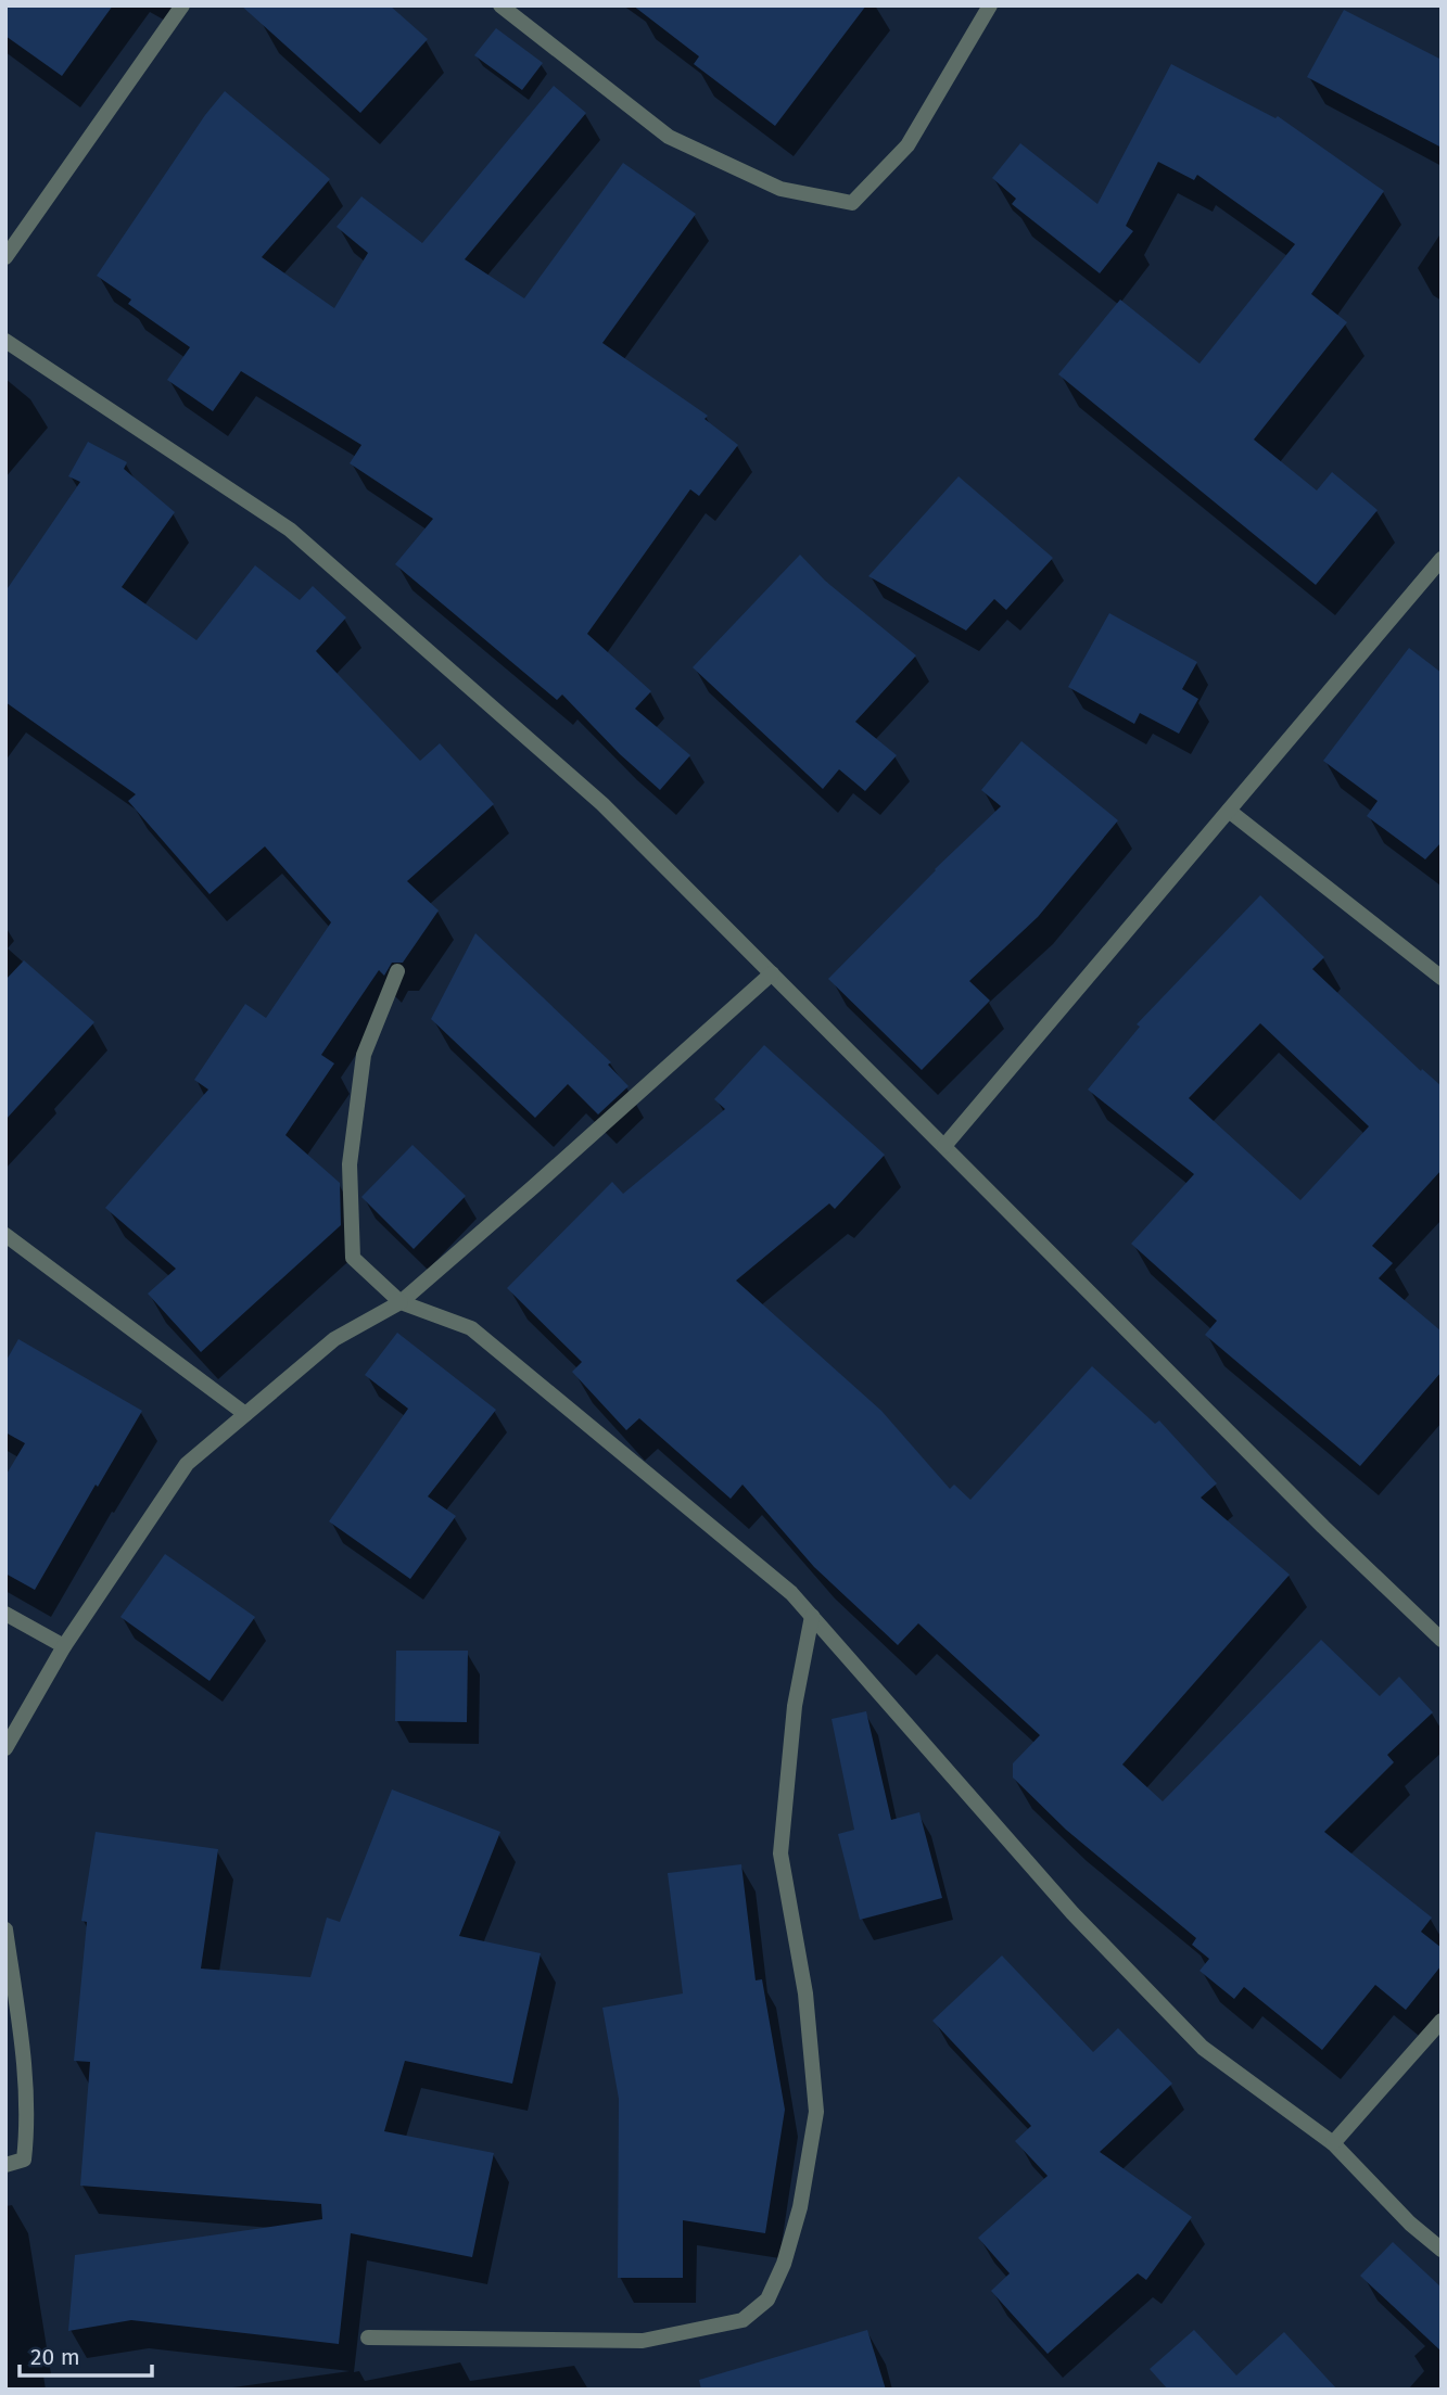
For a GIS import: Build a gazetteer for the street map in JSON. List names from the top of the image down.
{
  "scale_bar": "20 m"
}
